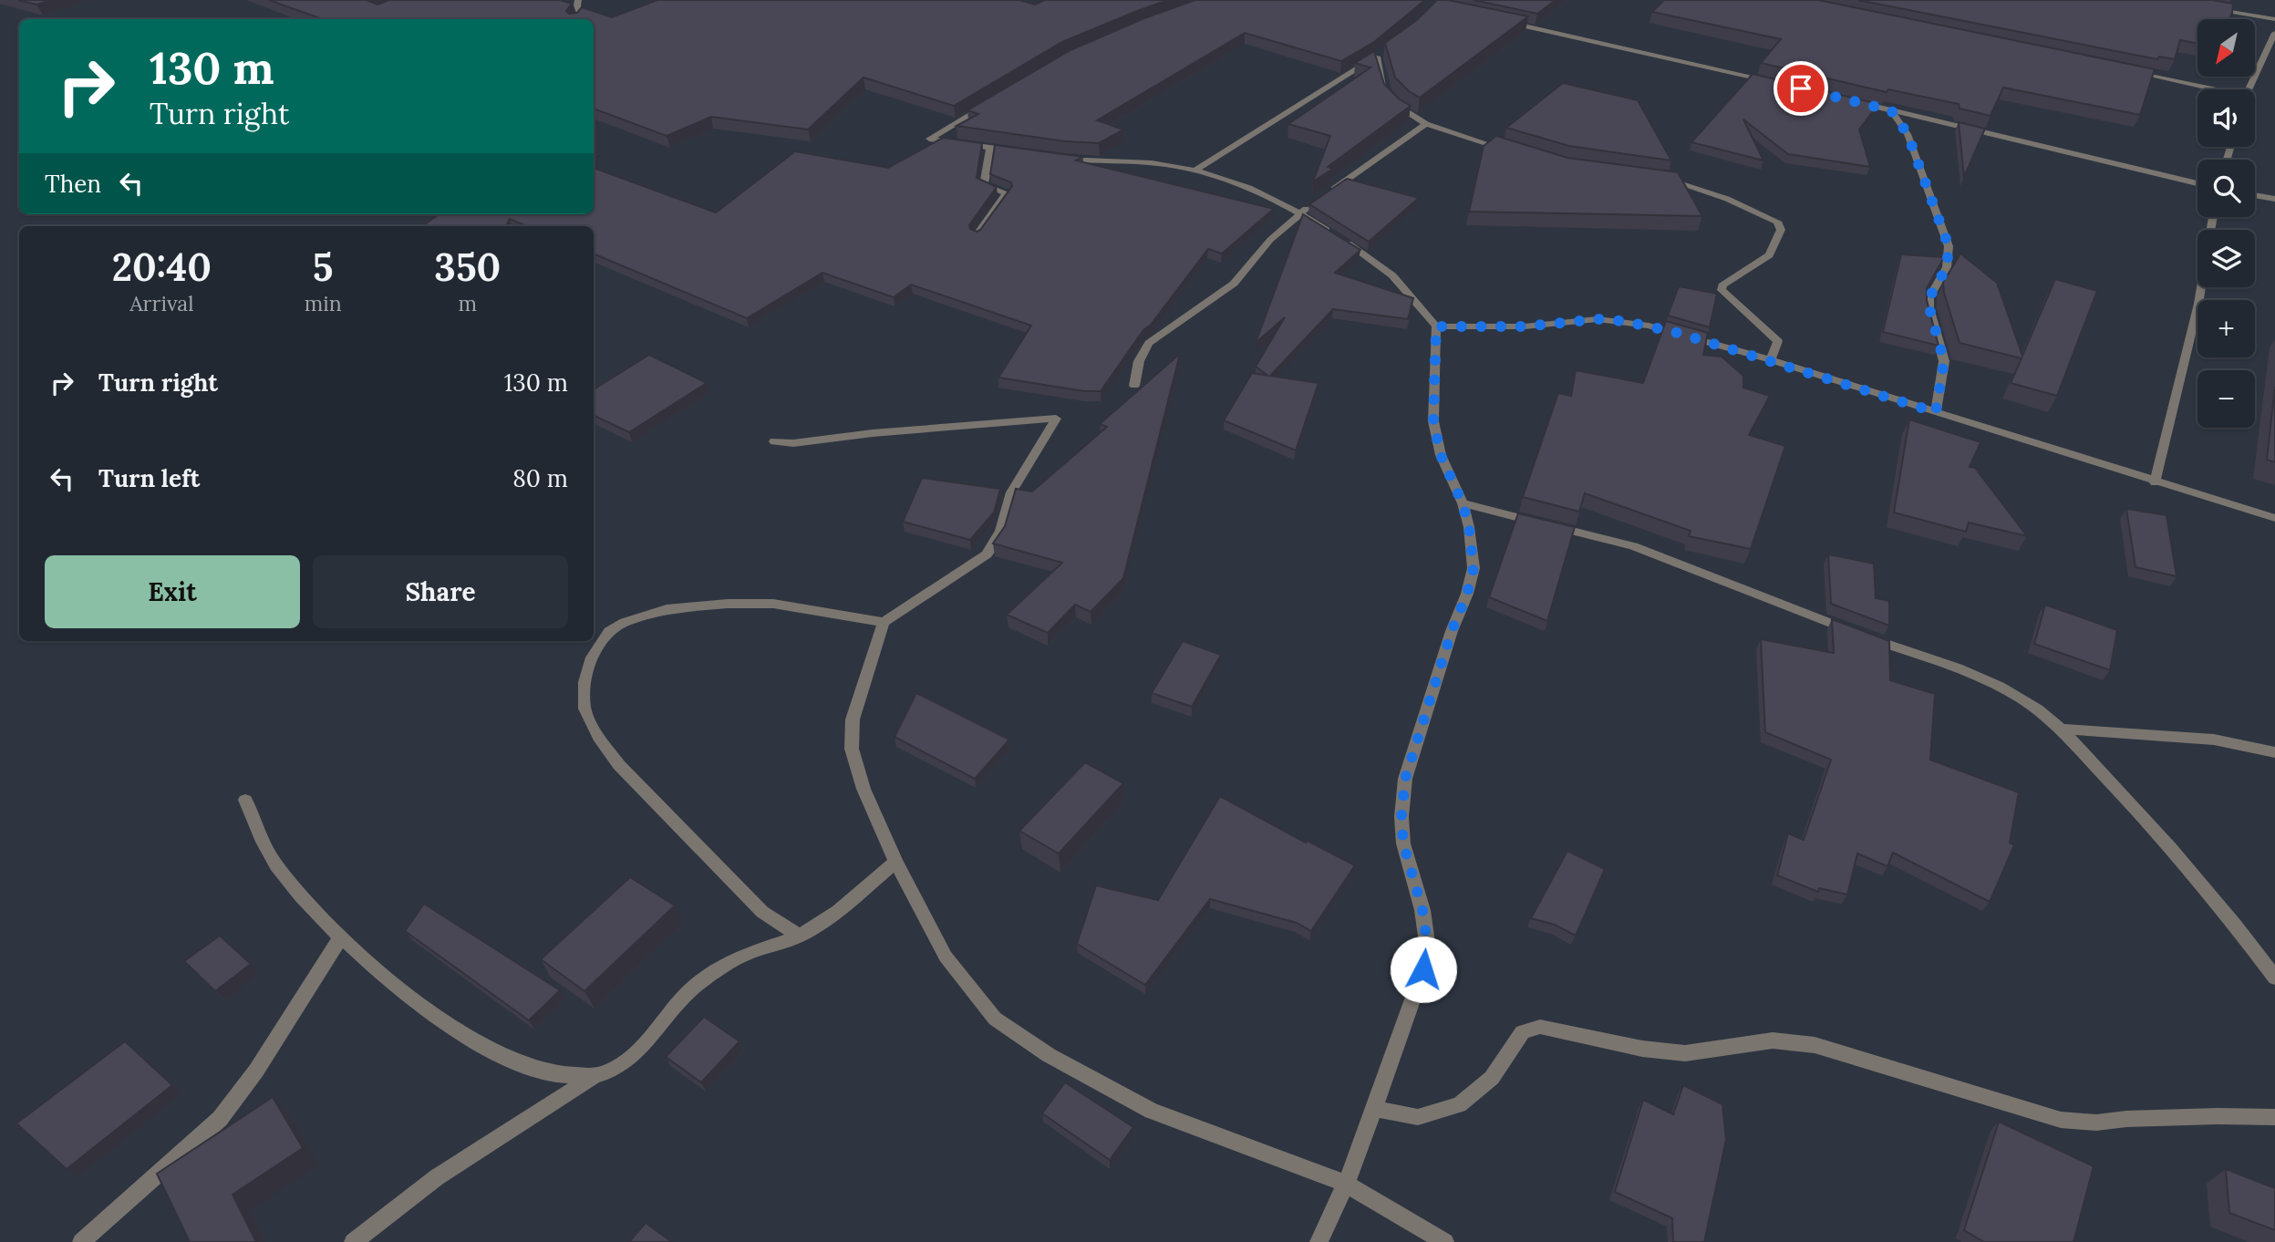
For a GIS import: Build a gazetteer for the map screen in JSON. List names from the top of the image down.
{
  "north": "bottom left",
  "page": {
    "map_buttons": ["+", "−"],
    "turn": ["130 m", "Turn right"],
    "then": "Then",
    "eta": [
      "20:40",
      "Arrival",
      "5",
      "min",
      "350",
      "m"
    ],
    "list": [
      {
        "name": "Turn right",
        "value": "130 m"
      },
      {
        "name": "Turn left",
        "value": "80 m"
      }
    ],
    "buttons": ["Exit", "Share"]
  }
}
